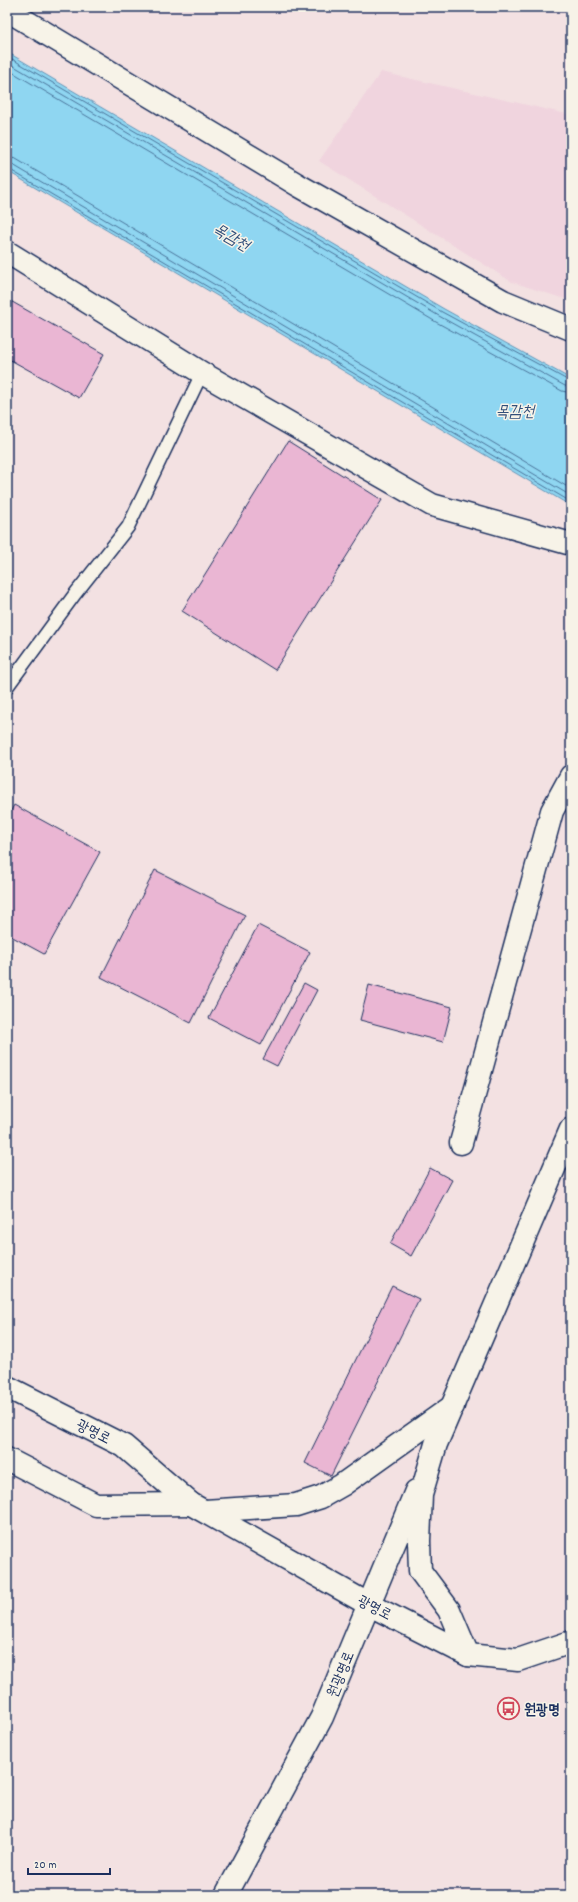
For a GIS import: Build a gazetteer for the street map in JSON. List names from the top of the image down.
{
  "streets": {
    "street": ["광명로", "원광명로"]
  },
  "crossings": [
    ["광명로", "원광명로"]
  ],
  "water": ["목감천"],
  "places": {
    "bus stop": ["원광명"]
  },
  "scale_bar": "20 m"
}
